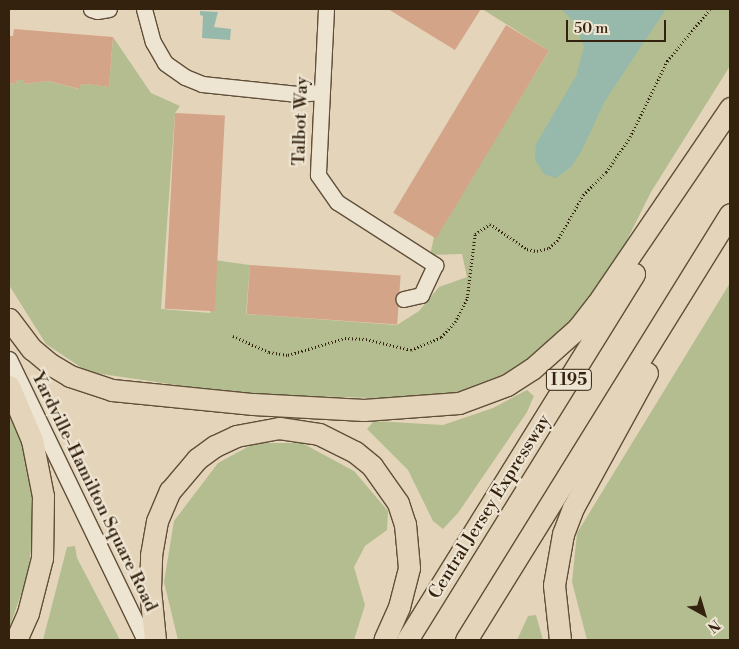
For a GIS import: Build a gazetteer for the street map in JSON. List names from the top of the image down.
{
  "streets": {
    "highway": ["I 195", "Central Jersey Expressway"],
    "street": ["Talbot Way", "Yardville-Hamilton Square Road"]
  },
  "scale_bar": "50 m",
  "north": "bottom right"
}
